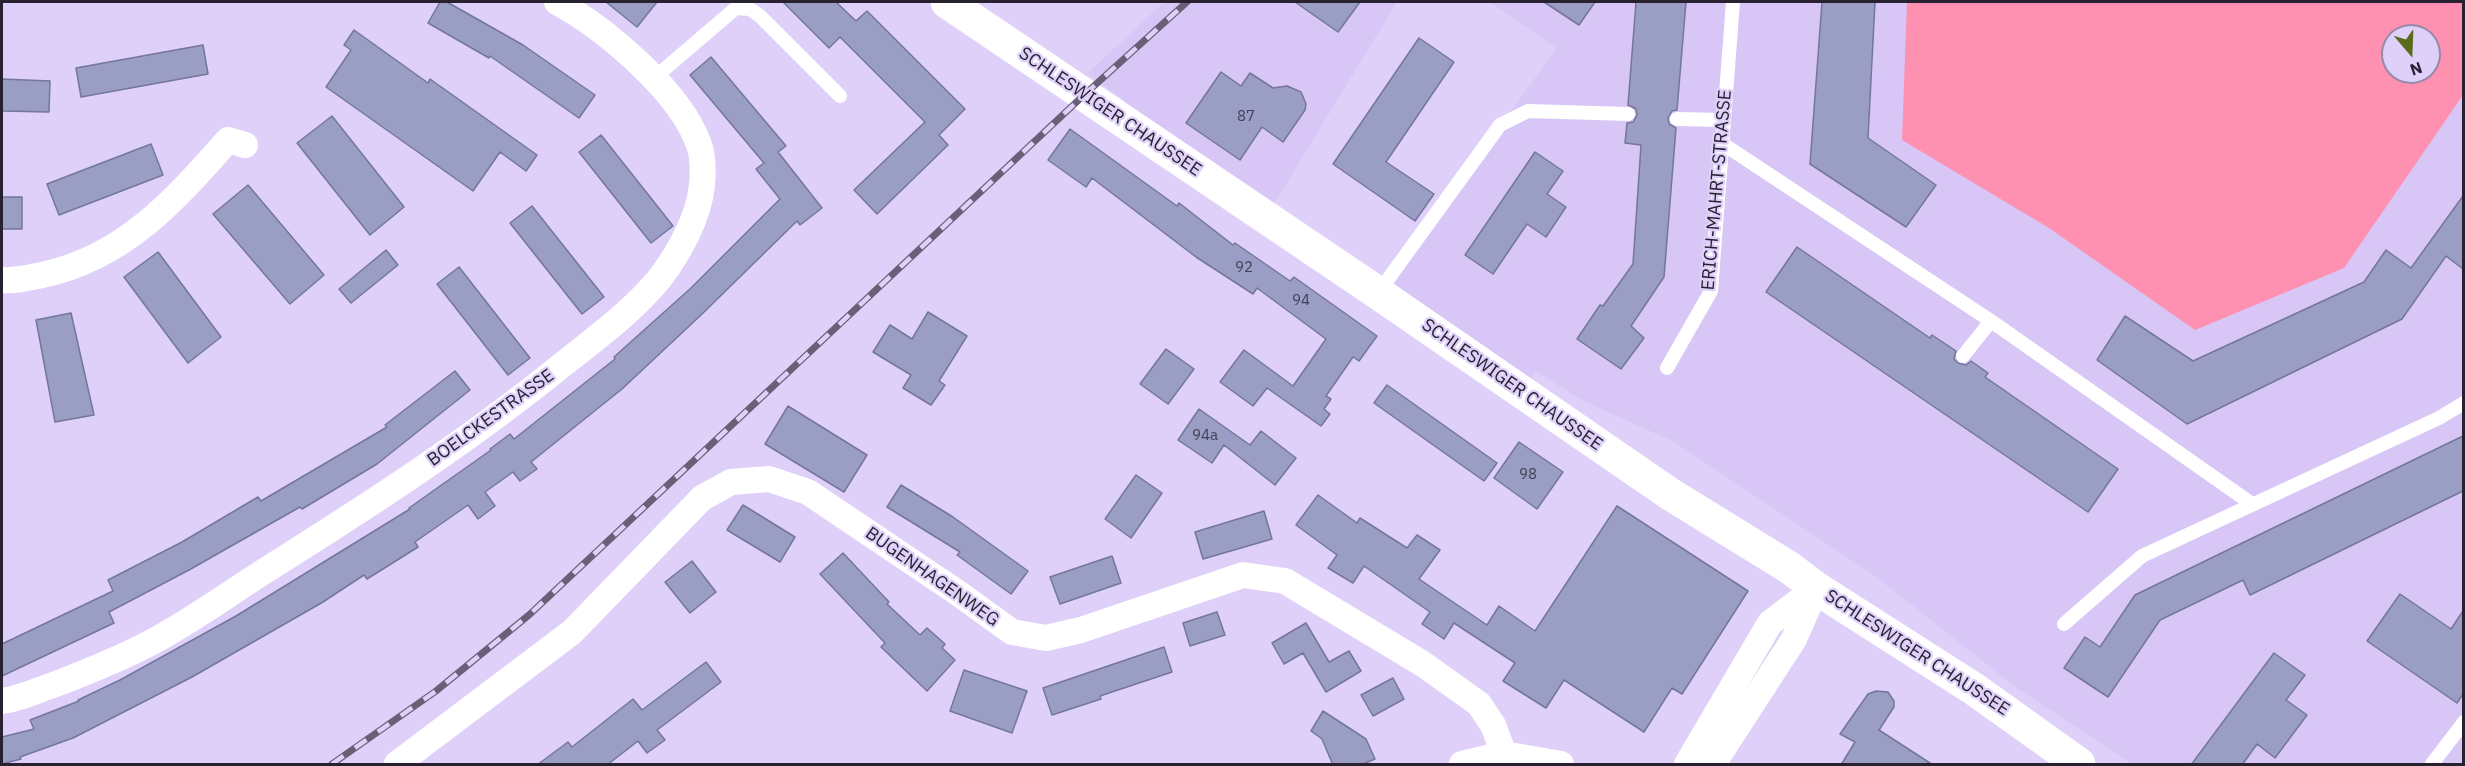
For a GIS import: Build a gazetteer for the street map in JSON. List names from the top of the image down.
{
  "streets": {
    "main road": ["SCHLESWIGER CHAUSSEE"],
    "street": ["BOELCKESTRASSE", "BUGENHAGENWEG"],
    "lane": ["ERICH-MAHRT-STRASSE"]
  },
  "house_numbers": [
    "87",
    "92",
    "94",
    "94a",
    "98"
  ],
  "north": "bottom"
}
